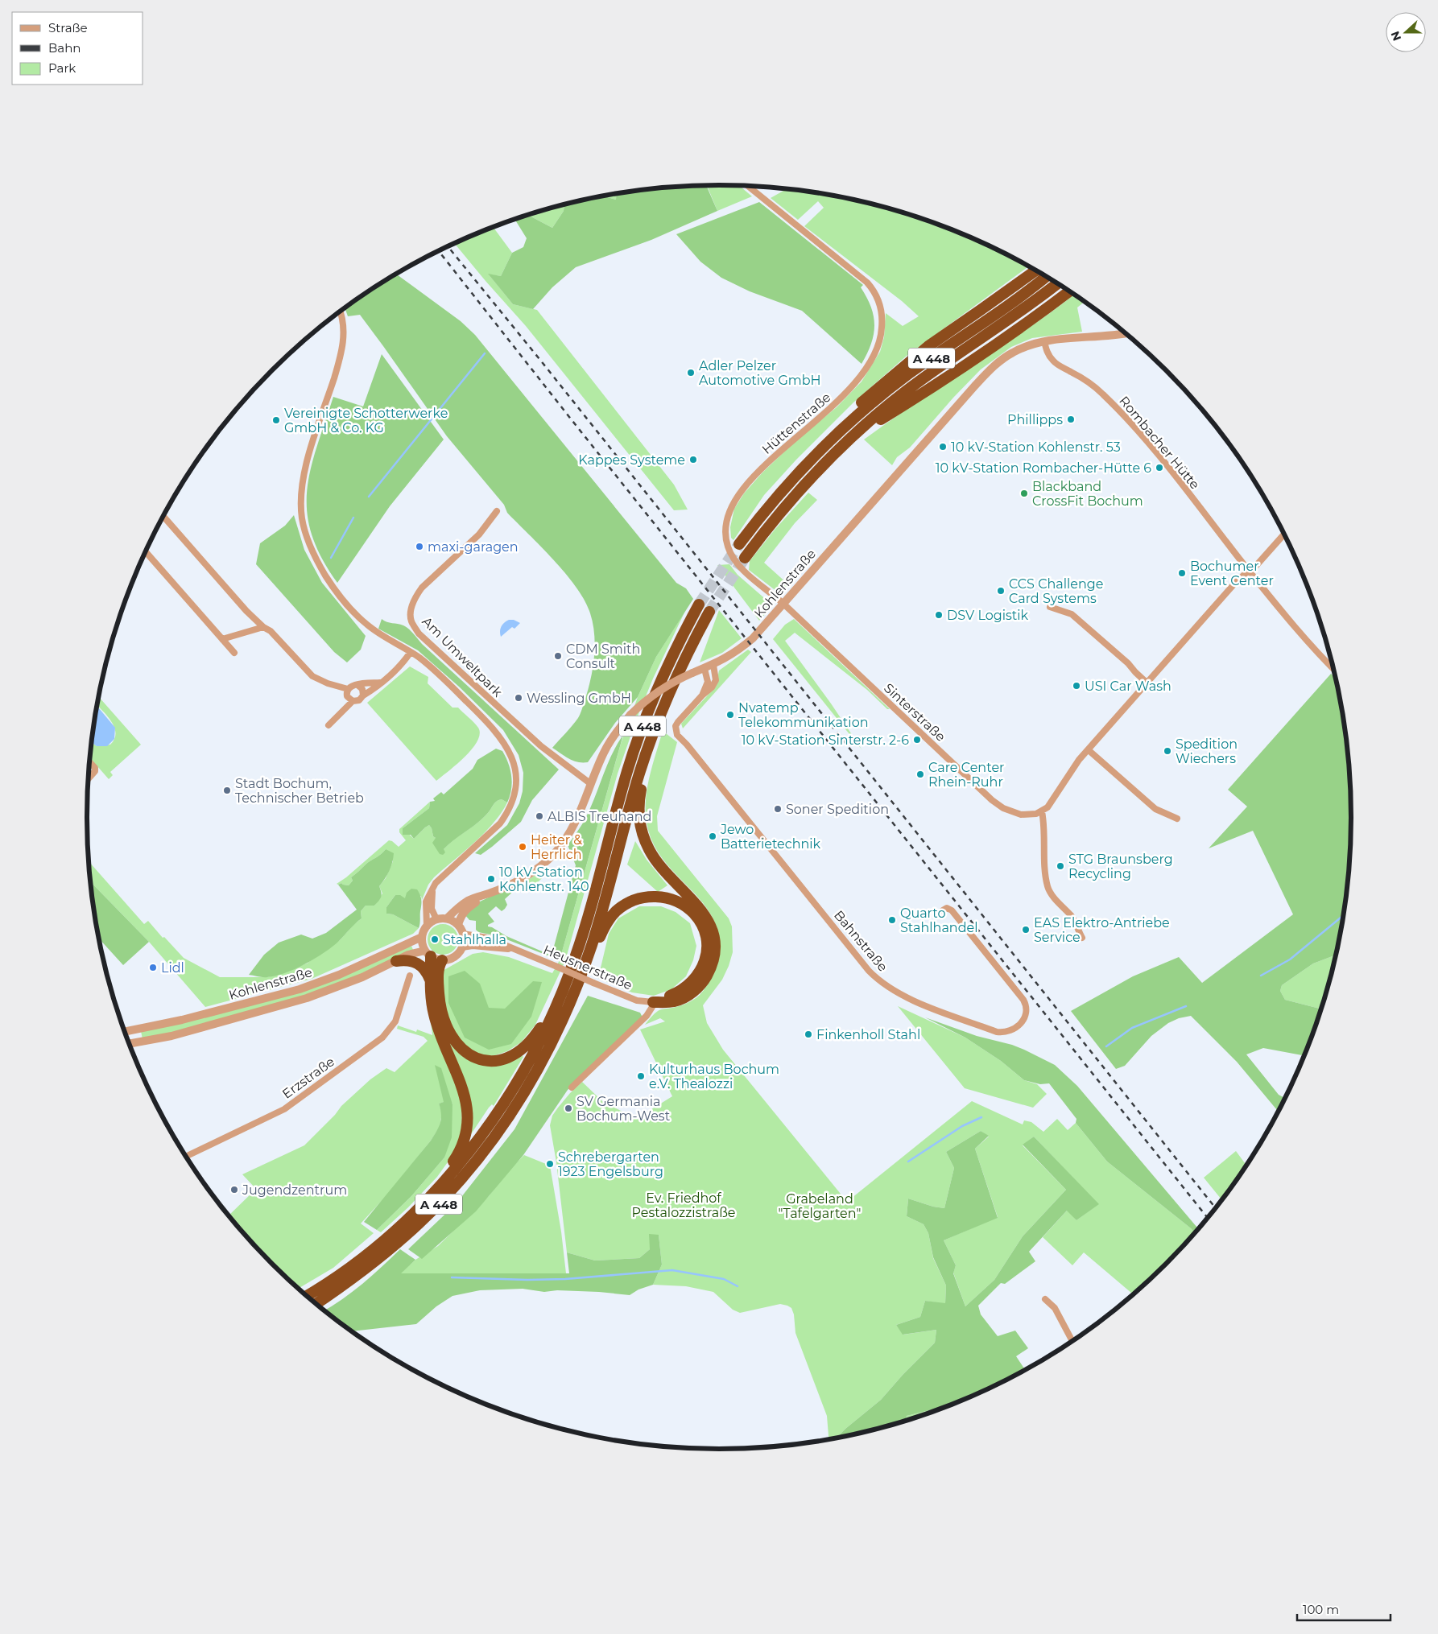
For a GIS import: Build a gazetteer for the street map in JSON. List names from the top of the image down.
{
  "streets": {
    "highway": ["A 448"],
    "street": [
      "Hüttenstraße",
      "Rombacher Hütte",
      "Kohlenstraße",
      "Am Umweltpark",
      "Sinterstraße",
      "Bahnstraße",
      "Heusnerstraße",
      "Erzstraße"
    ]
  },
  "crossings": [
    ["Hüttenstraße", "Kohlenstraße"],
    ["Hüttenstraße", "Sinterstraße"],
    ["Rombacher Hütte", "Kohlenstraße"],
    ["Kohlenstraße", "Am Umweltpark"],
    ["Kohlenstraße", "Sinterstraße"],
    ["Kohlenstraße", "Bahnstraße"],
    ["Kohlenstraße", "Heusnerstraße"]
  ],
  "parks": ["Ev. Friedhof Pestalozzistraße", "Grabeland \"Tafelgarten\""],
  "places": [
    "Adler Pelzer Automotive GmbH",
    "Phillipps",
    "Vereinigte Schotterwerke GmbH & Co. KG",
    "10 kV-Station Kohlenstr. 53",
    "Kappes Systeme",
    "10 kV-Station Rombacher-Hütte 6",
    "Blackband CrossFit Bochum",
    "maxi-garagen",
    "Bochumer Event Center",
    "CCS Challenge Card Systems",
    "DSV Logistik",
    "CDM Smith Consult",
    "USI Car Wash",
    "Wessling GmbH",
    "Nvatemp Telekommunikation",
    "10 kV-Station Sinterstr. 2-6",
    "Spedition Wiechers",
    "Care Center Rhein-Ruhr",
    "Stadt Bochum, Technischer Betrieb",
    "Soner Spedition",
    "ALBIS Treuhand",
    "Jewo Batterietechnik",
    "Heiter & Herrlich",
    "STG Braunsberg Recycling",
    "10 kV-Station Kohlenstr. 140",
    "Quarto Stahlhandel",
    "EAS Elektro-Antriebe Service",
    "Stahlhalla",
    "Lidl",
    "Finkenholl Stahl",
    "Kulturhaus Bochum e.V. Thealozzi",
    "SV Germania Bochum-West",
    "Schrebergarten 1923 Engelsburg",
    "Jugendzentrum"
  ],
  "legend": ["Straße", "Bahn", "Park"],
  "scale_bar": "100 m",
  "north": "left"
}
